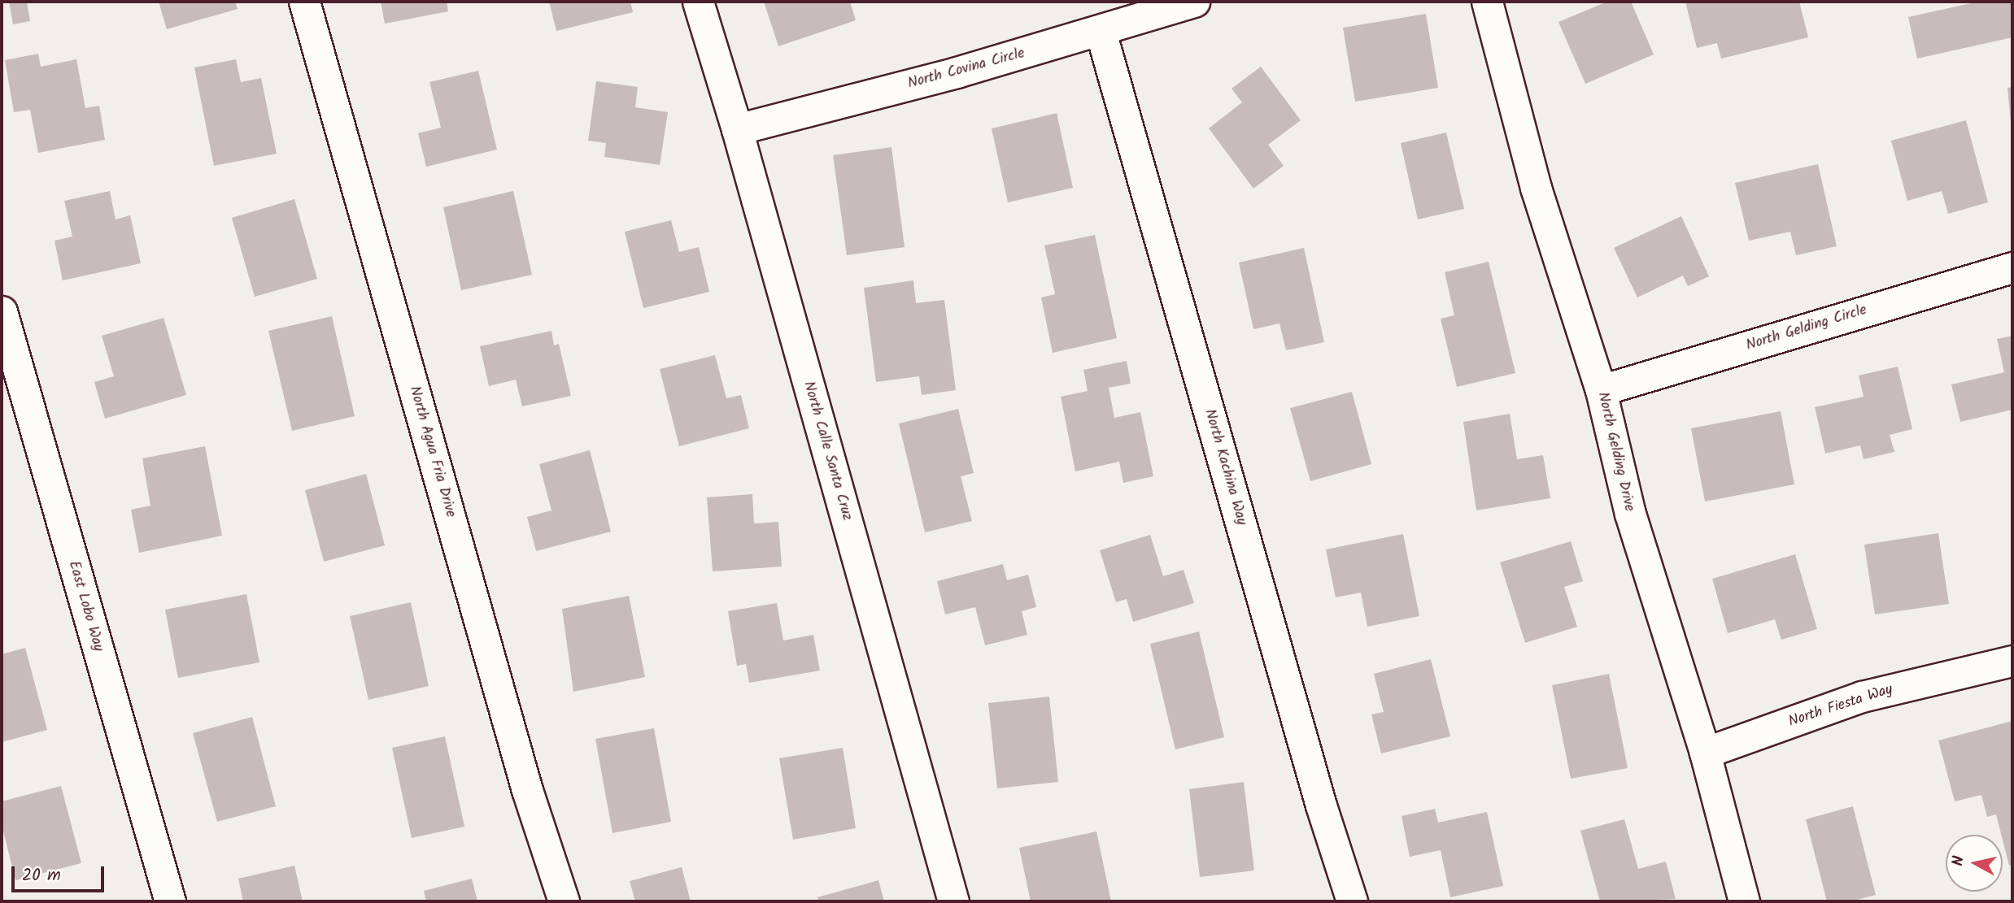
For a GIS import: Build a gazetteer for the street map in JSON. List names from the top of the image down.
{
  "streets": {
    "street": [
      "North Covina Circle",
      "North Gelding Circle",
      "North Calle Santa Cruz",
      "North Agua Fria Drive",
      "North Gelding Drive",
      "North Kachina Way",
      "East Lobo Way",
      "North Fiesta Way"
    ]
  },
  "crossings": [
    ["North Covina Circle", "North Calle Santa Cruz"],
    ["North Covina Circle", "North Kachina Way"],
    ["North Gelding Circle", "North Gelding Drive"],
    ["North Gelding Drive", "North Fiesta Way"]
  ],
  "scale_bar": "20 m",
  "north": "left"
}
